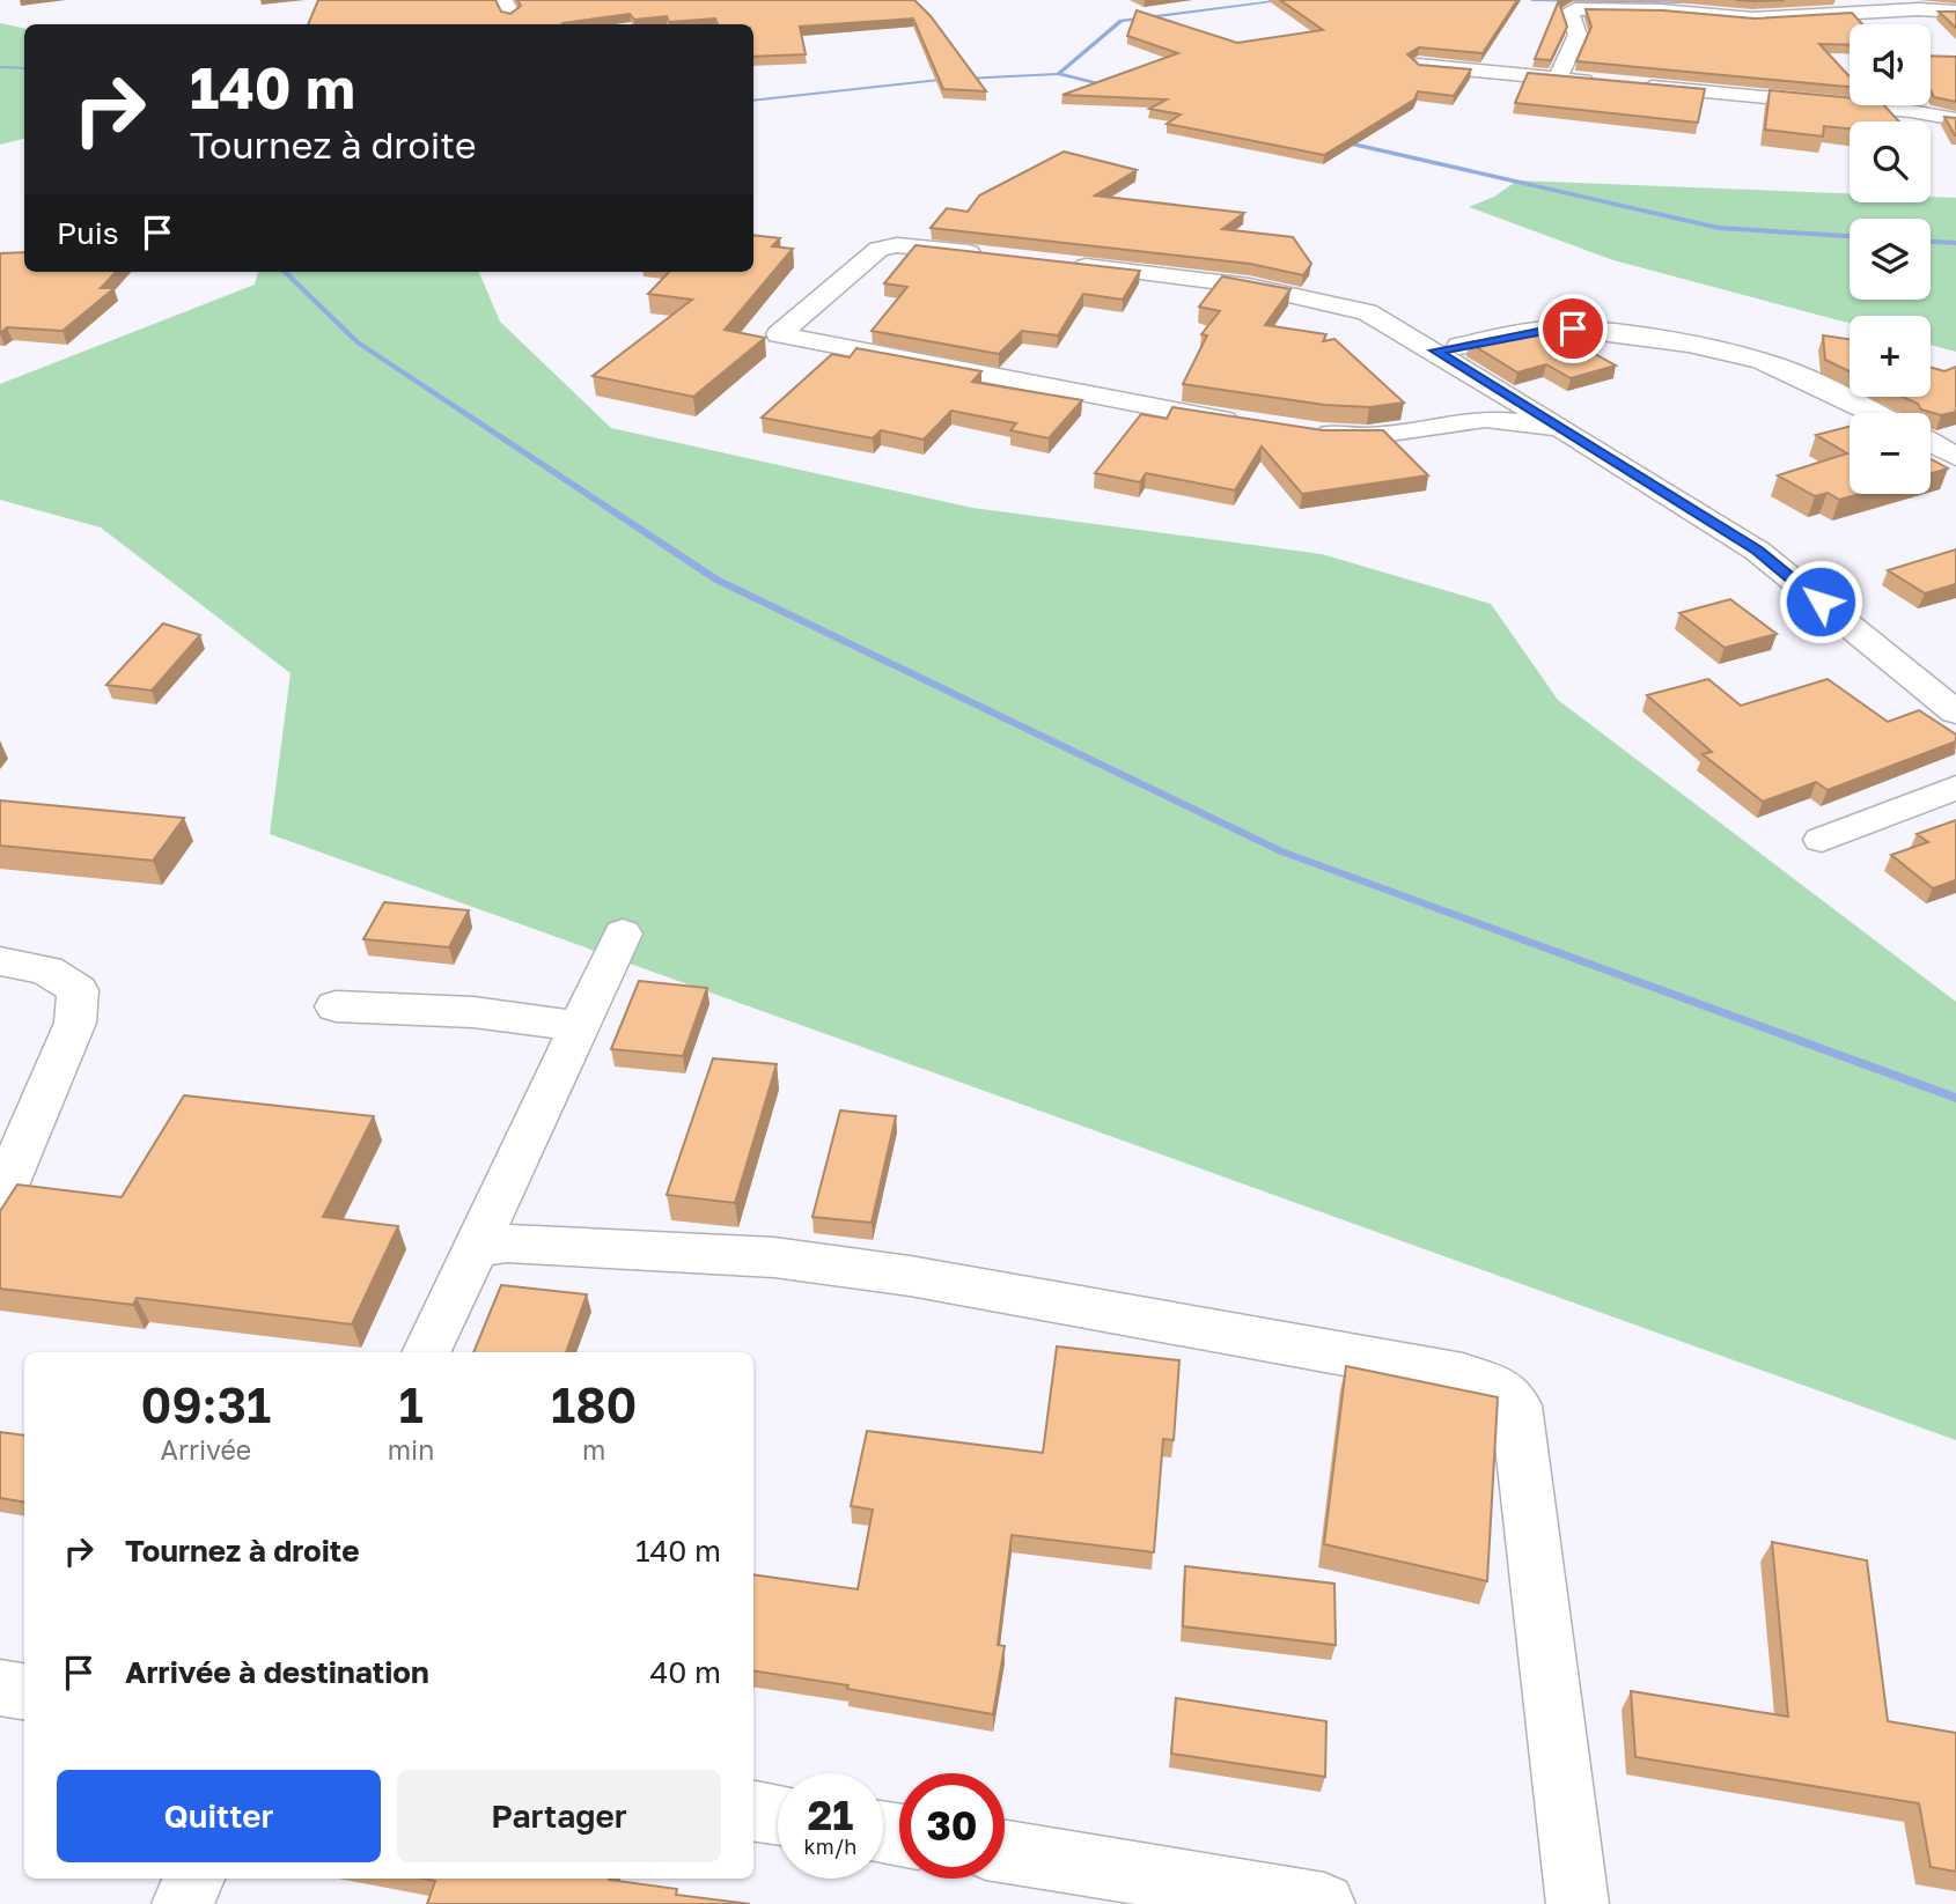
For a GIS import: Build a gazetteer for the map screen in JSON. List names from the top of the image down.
{
  "page": {
    "map_buttons": ["+", "−"],
    "turn": ["140 m", "Tournez à droite"],
    "then": "Puis",
    "eta": [
      "09:31",
      "Arrivée",
      "1",
      "min",
      "180",
      "m"
    ],
    "list": [
      {
        "name": "Tournez à droite",
        "value": "140 m"
      },
      {
        "name": "Arrivée à destination",
        "value": "40 m"
      }
    ],
    "buttons": ["Quitter", "Partager"],
    "speed": "21 km/h",
    "limit": "30"
  }
}
